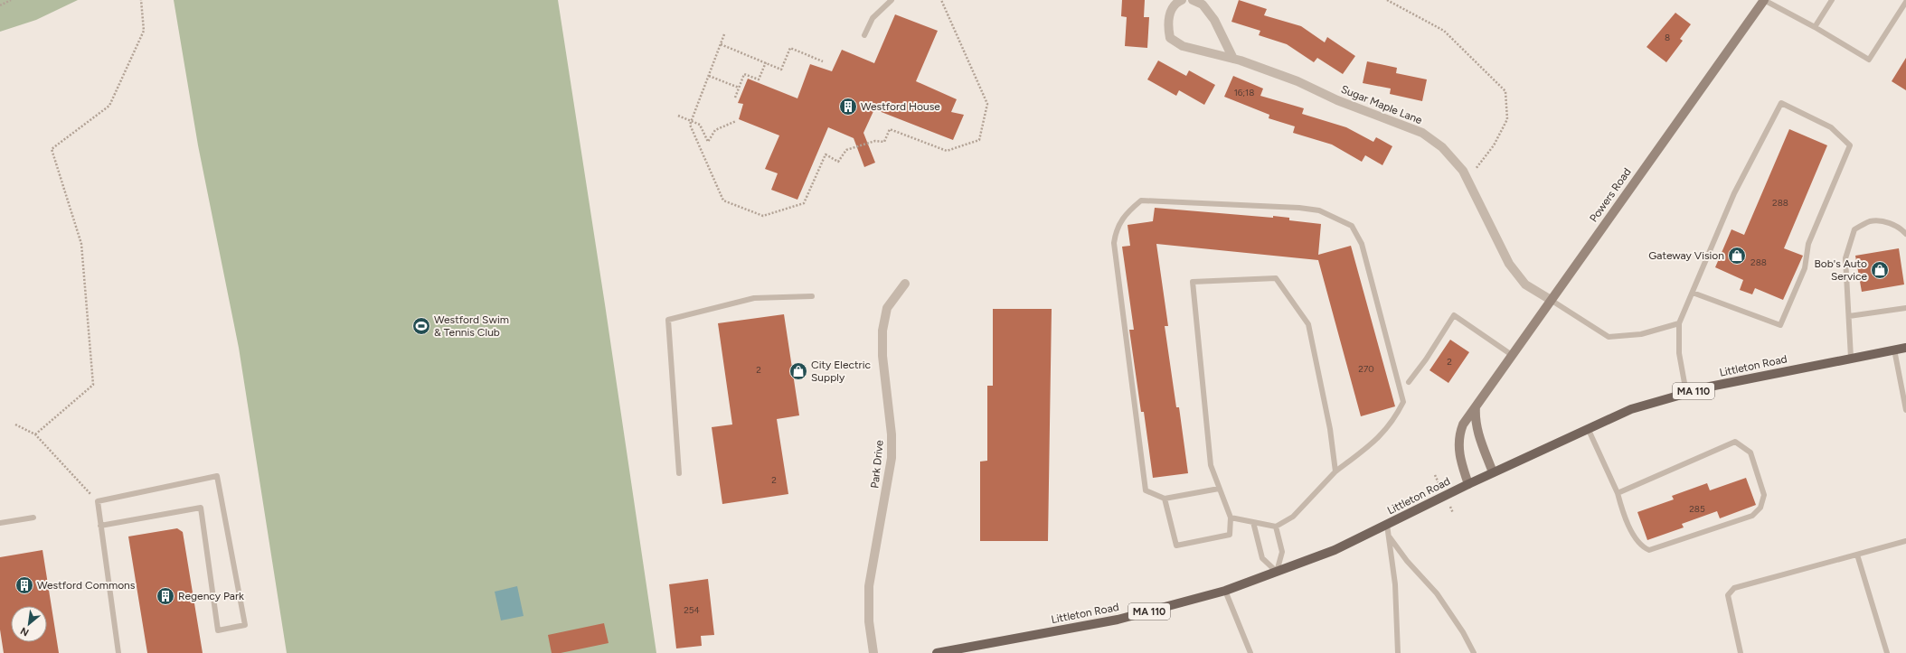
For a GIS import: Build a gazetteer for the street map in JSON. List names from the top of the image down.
{
  "streets": {
    "main road": ["Powers Road", "Littleton Road", "MA 110"],
    "street": ["Sugar Maple Lane", "Park Drive"]
  },
  "crossings": [
    ["Sugar Maple Lane", "Powers Road"],
    ["Powers Road", "Littleton Road"]
  ],
  "places": {
    "building": ["Westford House", "Westford Commons", "Regency Park"],
    "shop": ["Gateway Vision", "Bob's Auto Service", "City Electric Supply"],
    "sports": ["Westford Swim & Tennis Club"]
  },
  "house_numbers": [
    "8",
    "16;18",
    "288",
    "288",
    "2",
    "270",
    "2",
    "2",
    "285",
    "254"
  ],
  "north": "bottom left"
}
